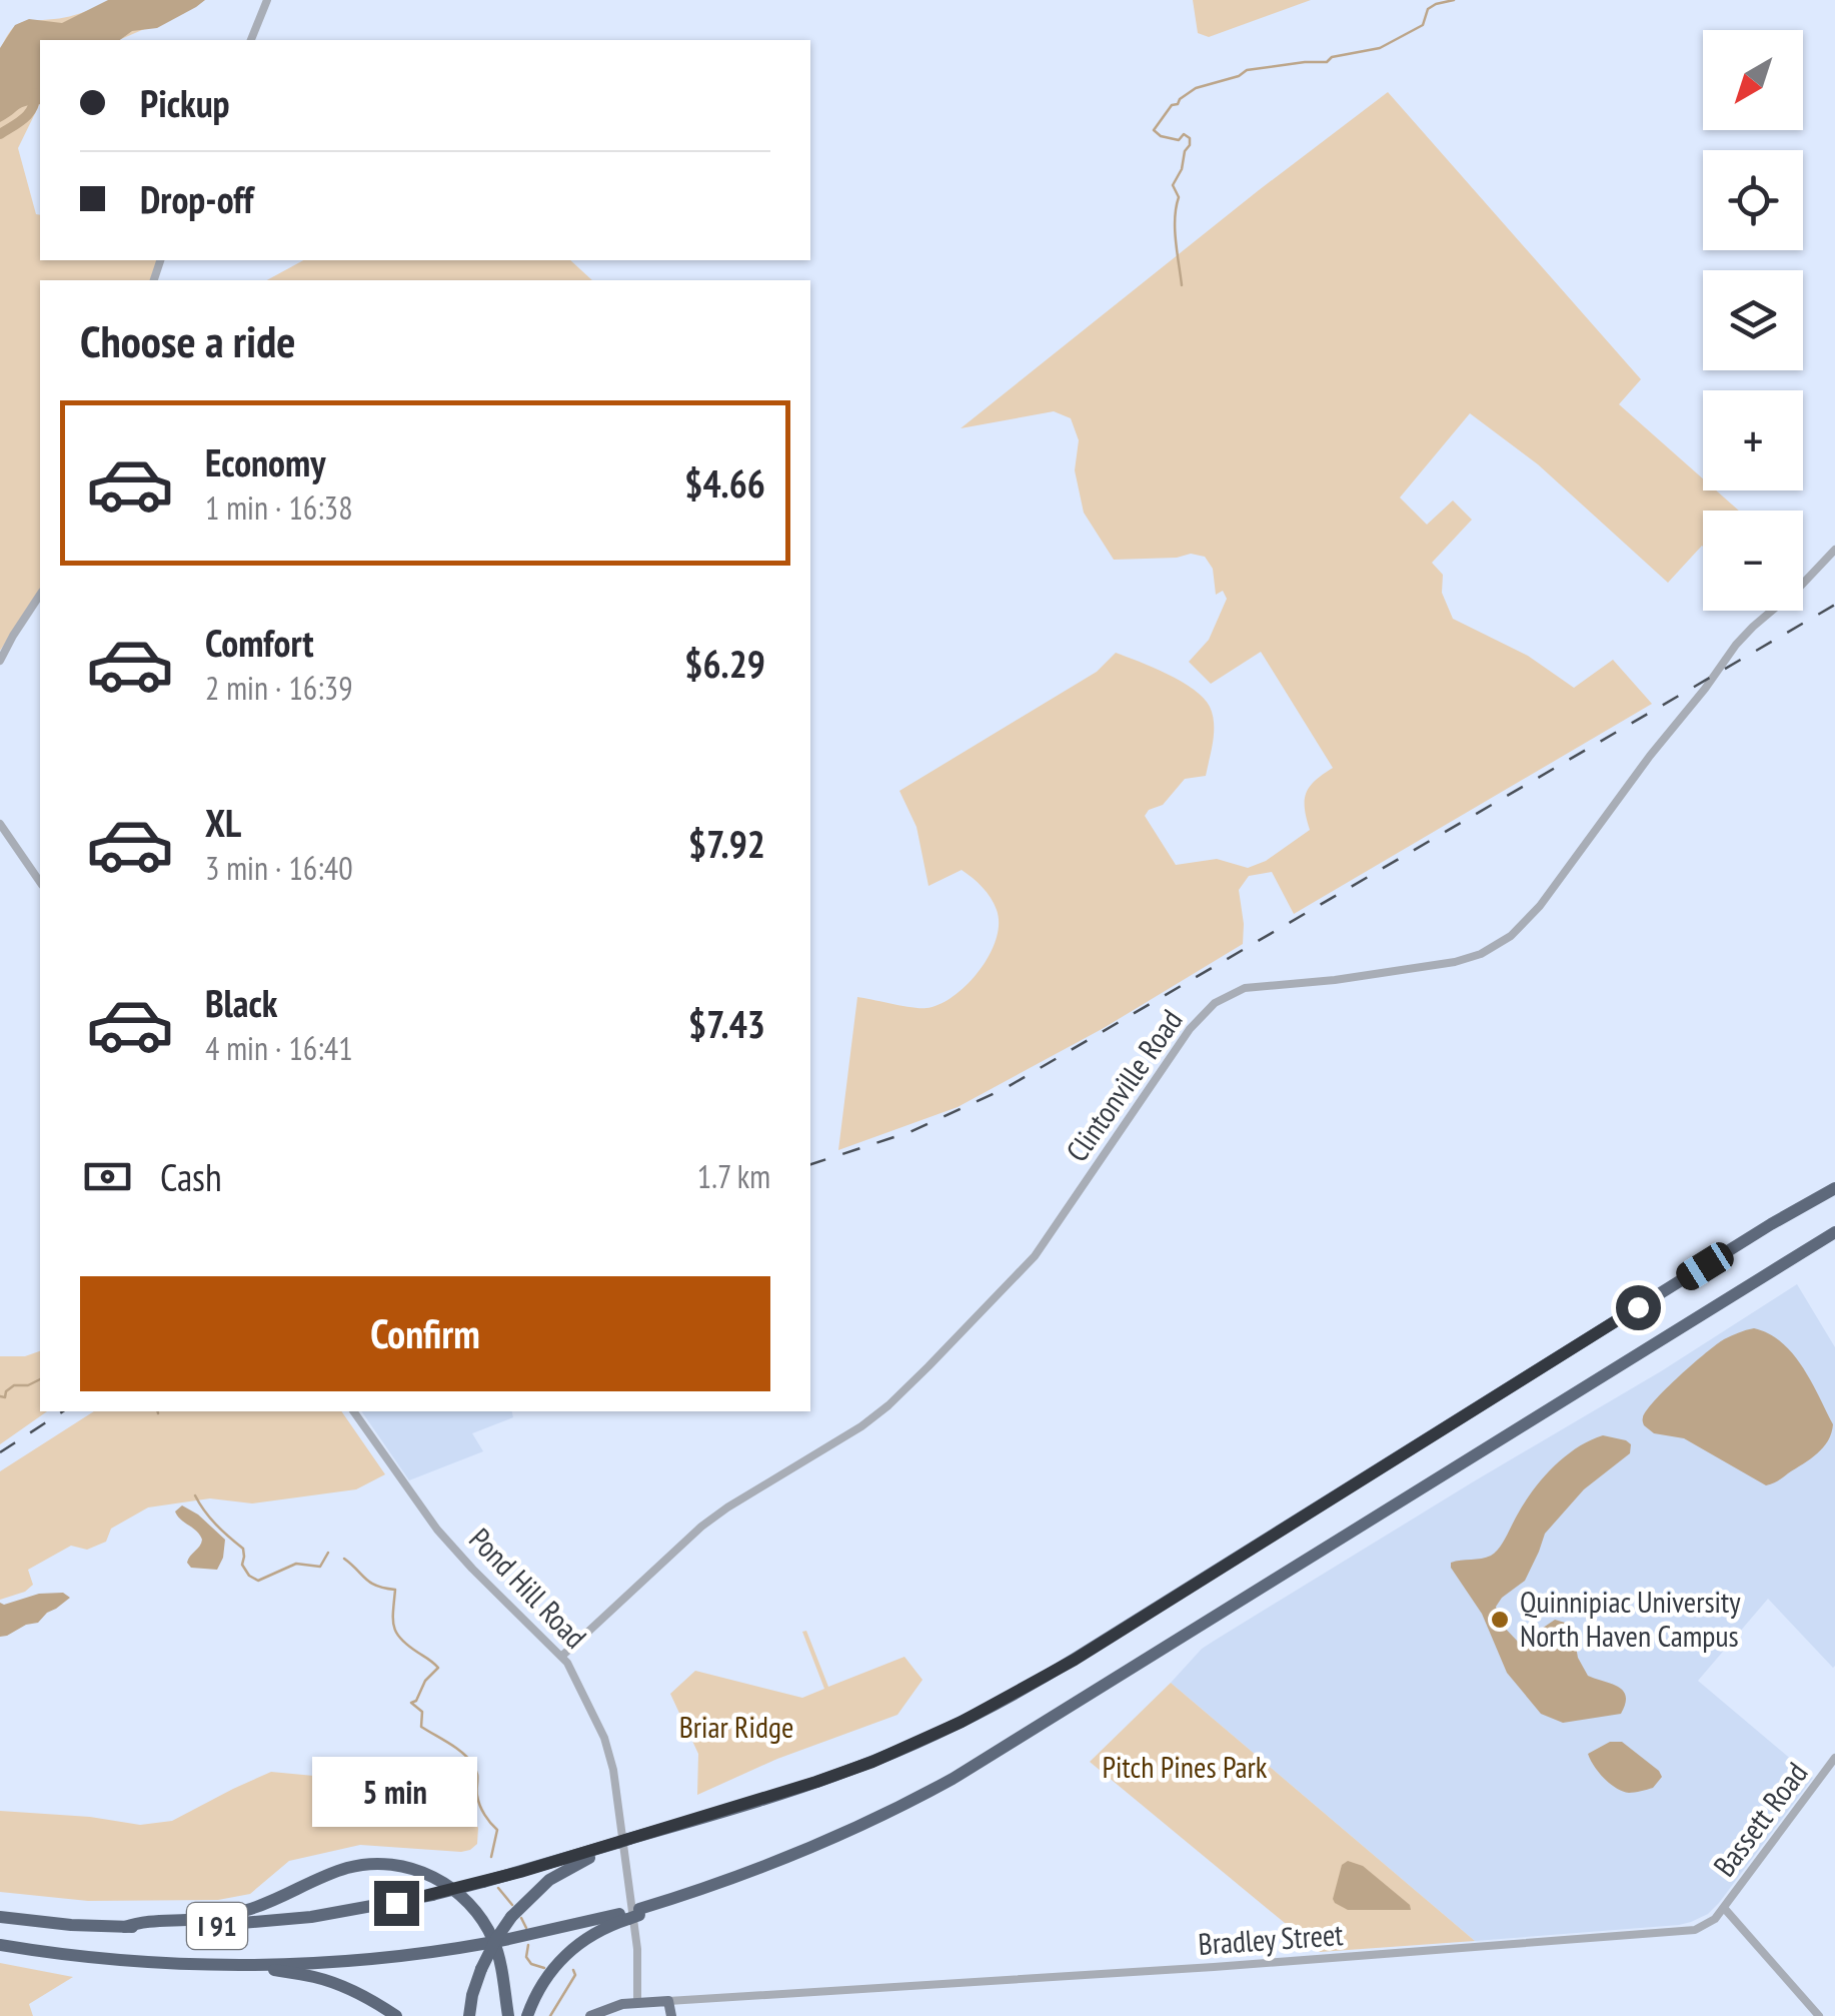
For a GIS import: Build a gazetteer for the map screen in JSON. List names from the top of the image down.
{
  "streets": {
    "highway": ["I 91"],
    "street": [
      "Clintonville Road",
      "Pond Hill Road",
      "Bassett Road",
      "Bradley Street"
    ]
  },
  "crossings": [
    ["Clintonville Road", "Pond Hill Road"],
    ["Bassett Road", "Bradley Street"]
  ],
  "parks": ["Briar Ridge", "Pitch Pines Park"],
  "places": ["Quinnipiac University North Haven Campus"],
  "north": "bottom left",
  "page": {
    "map_buttons": ["+", "−"],
    "banner": ["Pickup", "Drop-off"],
    "heading": "Choose a ride",
    "list": [
      {
        "name": "Economy",
        "note": "1 min · 16:38",
        "value": "$4.66"
      },
      {
        "name": "Comfort",
        "note": "2 min · 16:39",
        "value": "$6.29"
      },
      {
        "name": "XL",
        "note": "3 min · 16:40",
        "value": "$7.92"
      },
      {
        "name": "Black",
        "note": "4 min · 16:41",
        "value": "$7.43"
      }
    ],
    "pay": ["Cash", "1.7 km"],
    "buttons": "Confirm",
    "bubble": "5 min"
  }
}
